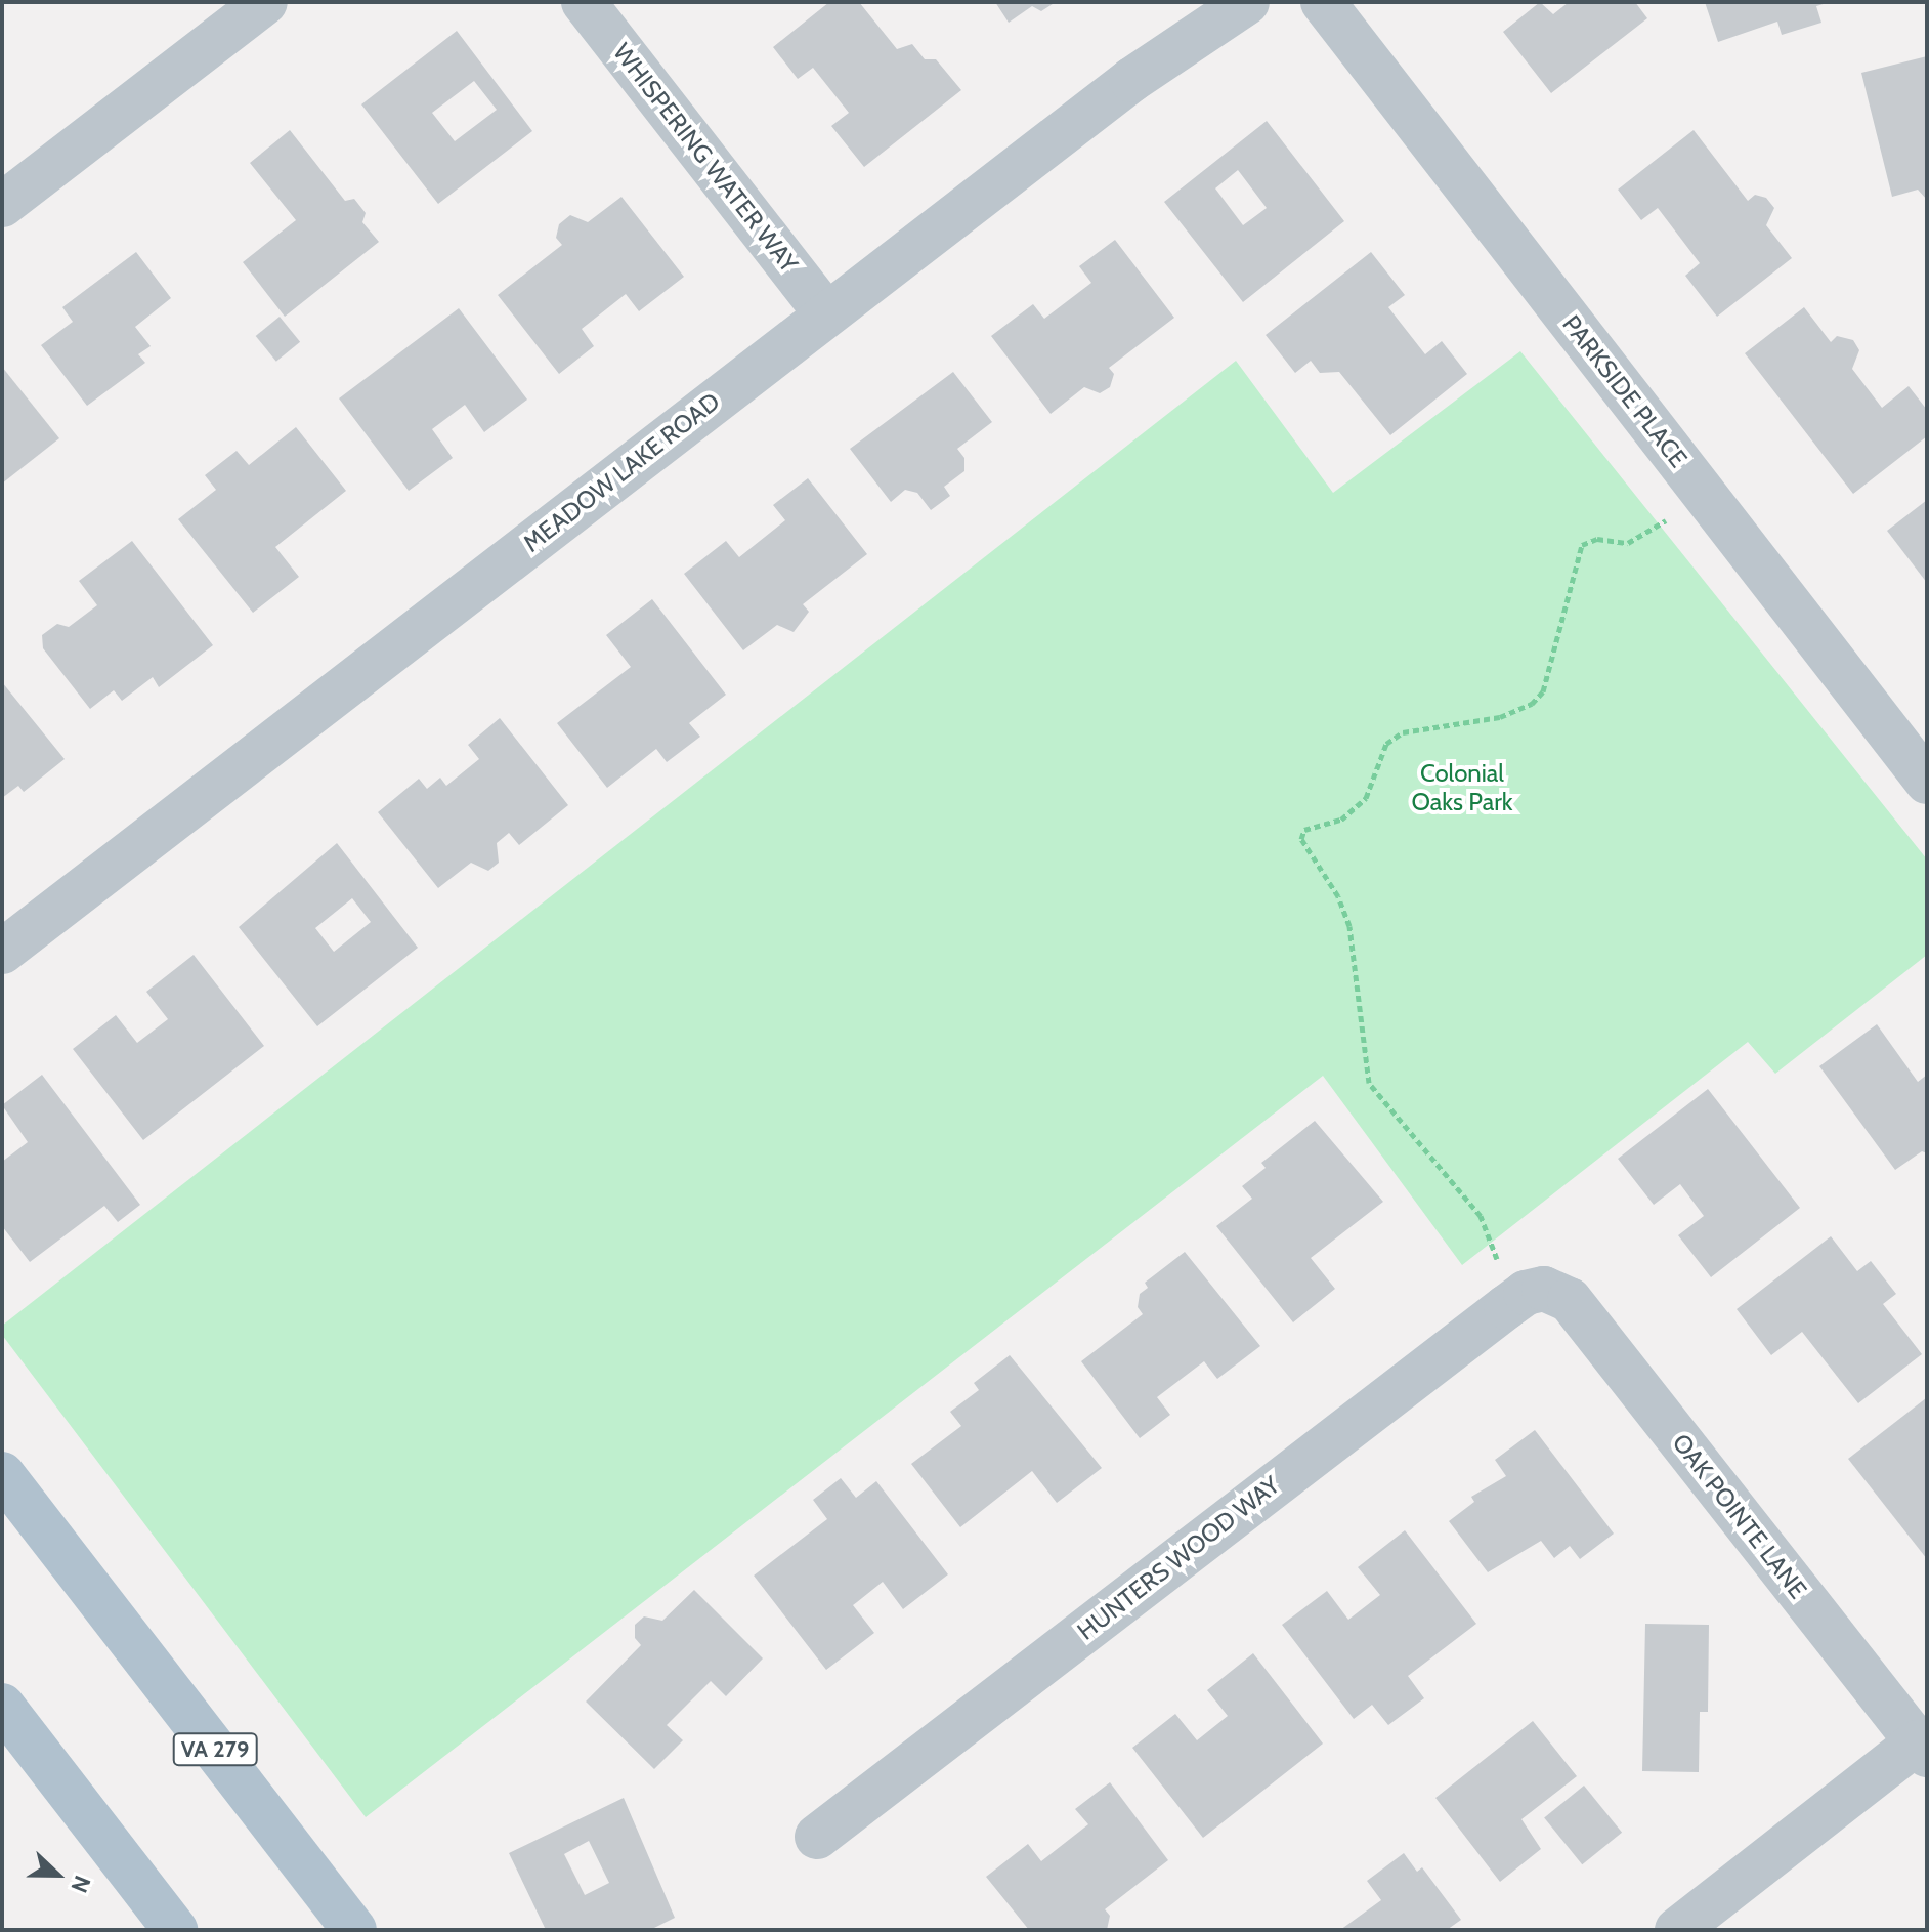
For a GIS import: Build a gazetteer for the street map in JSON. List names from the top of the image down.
{
  "streets": {
    "main road": ["VA 279"],
    "street": [
      "WHISPERING WATER WAY",
      "PARKSIDE PLACE",
      "MEADOW LAKE ROAD",
      "OAK POINTE LANE",
      "HUNTERS WOOD WAY"
    ]
  },
  "crossings": [
    ["WHISPERING WATER WAY", "MEADOW LAKE ROAD"],
    ["OAK POINTE LANE", "HUNTERS WOOD WAY"]
  ],
  "parks": ["Colonial Oaks Park"],
  "north": "right"
}
